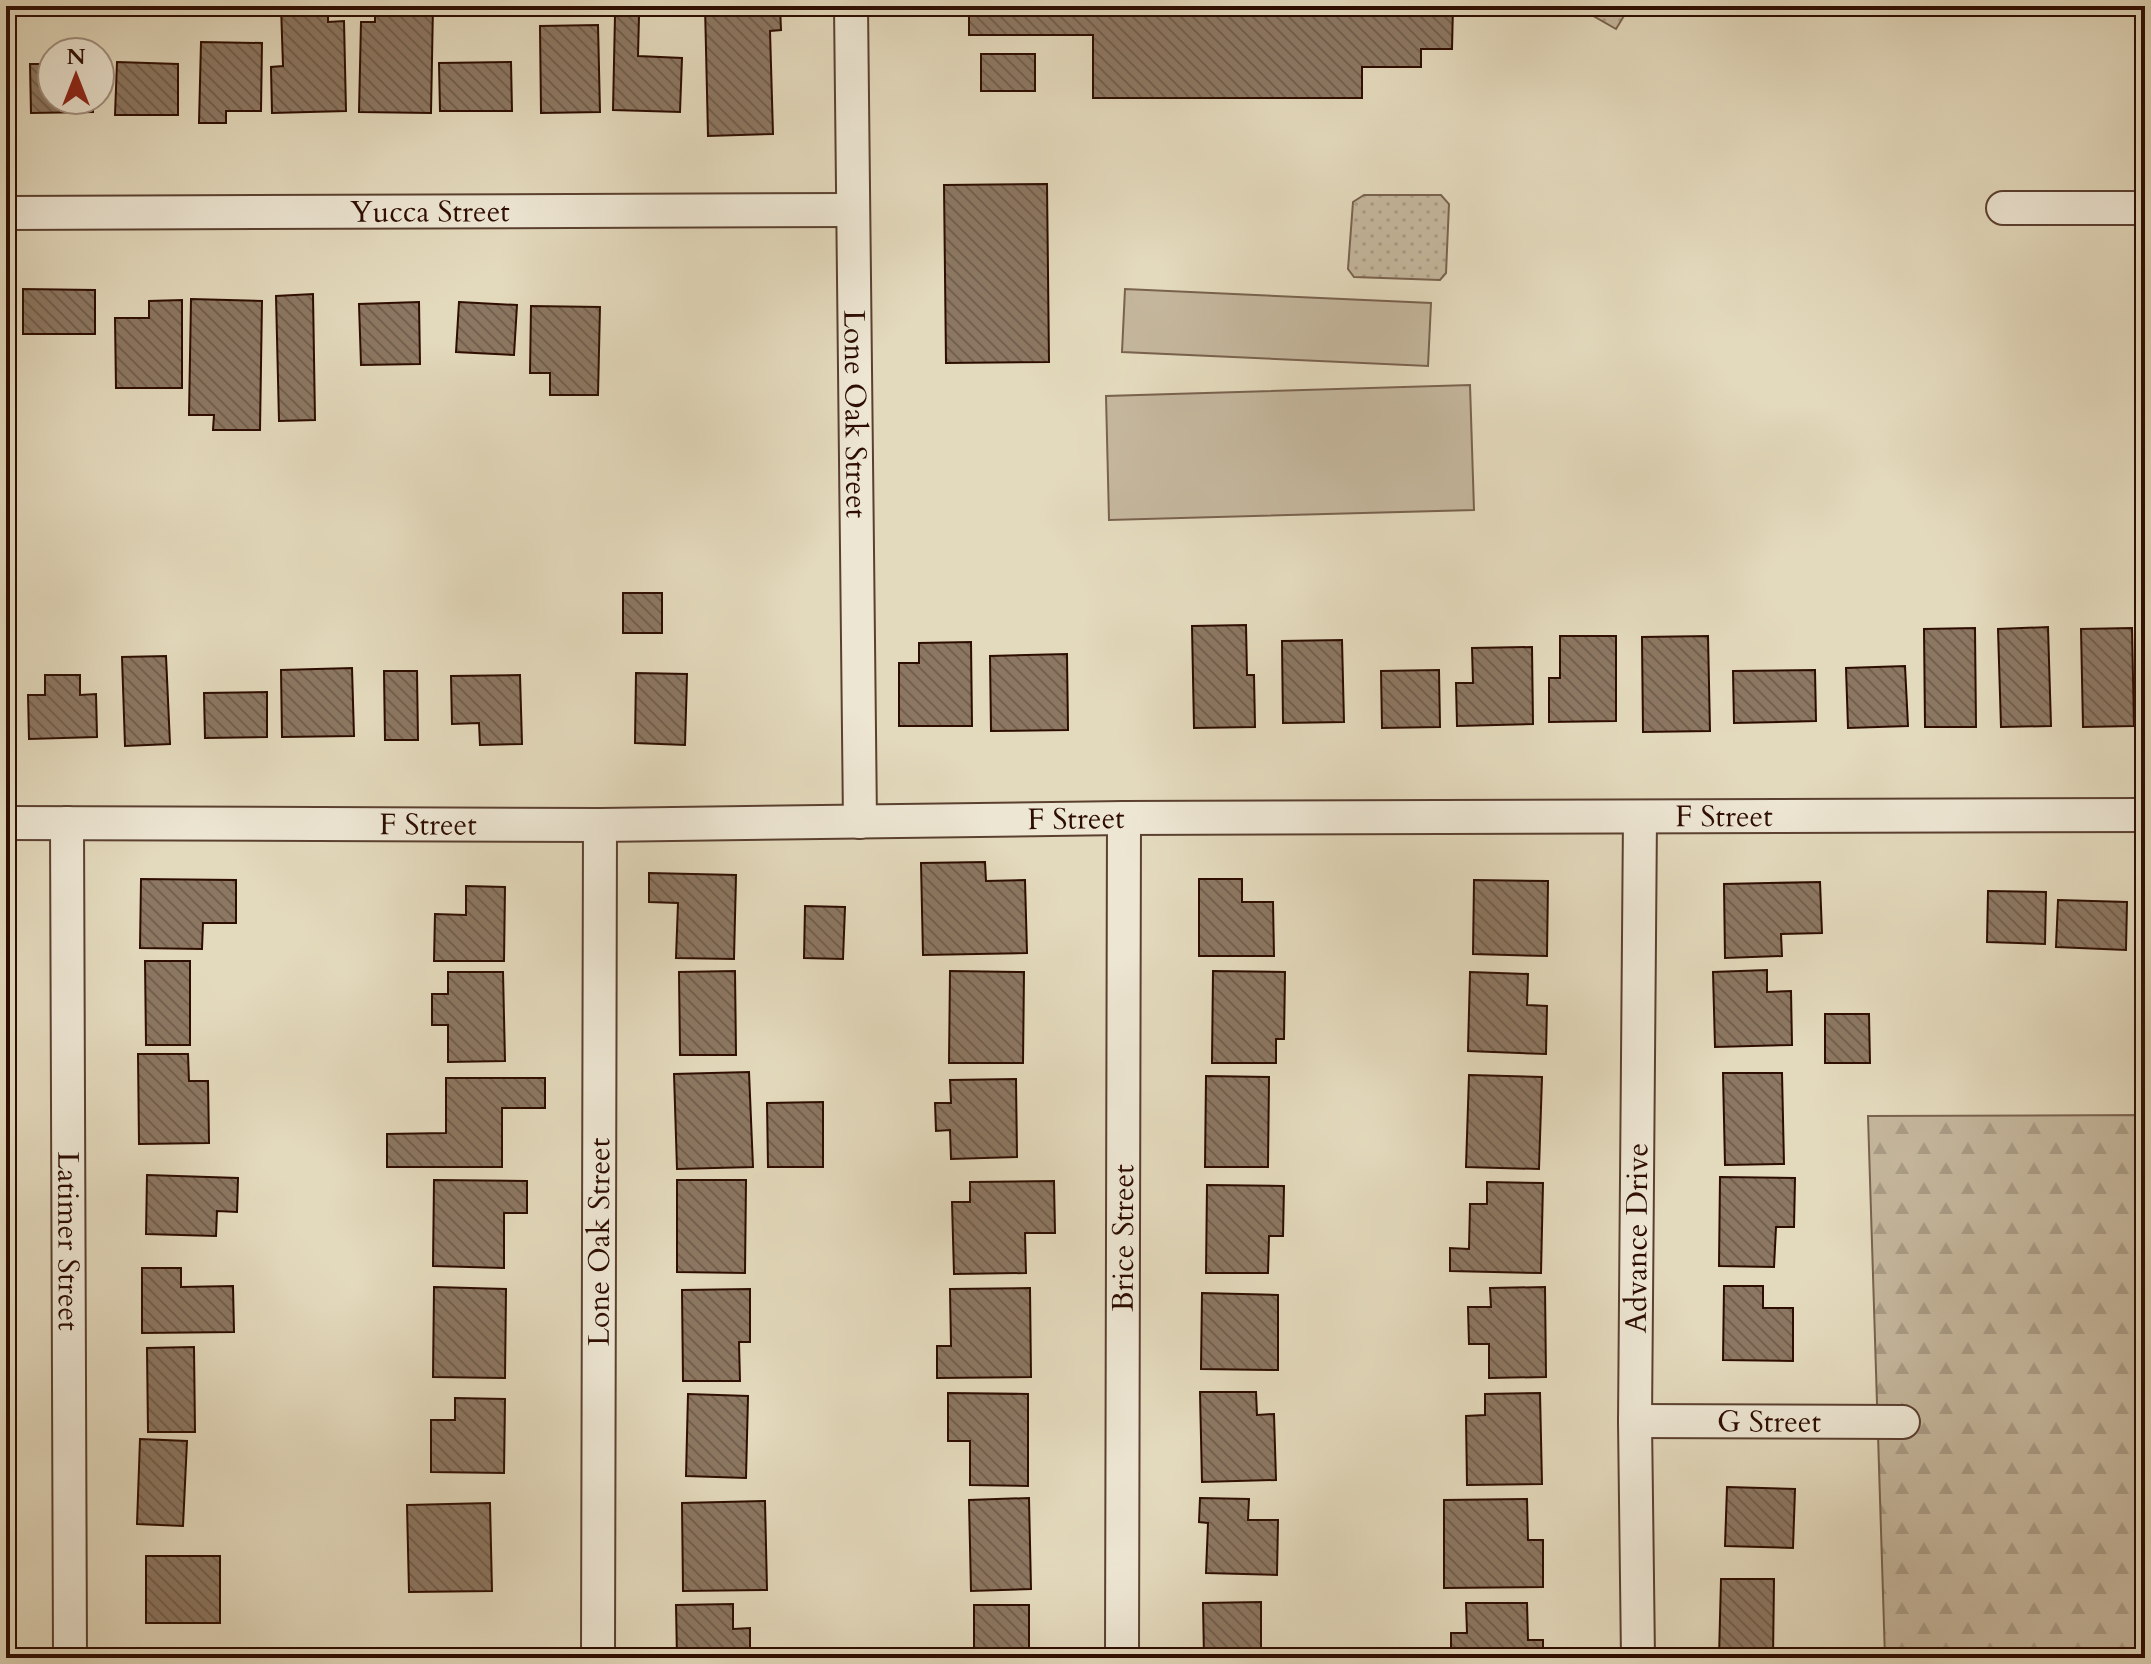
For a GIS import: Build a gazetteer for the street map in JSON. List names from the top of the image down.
{
  "streets": {
    "street": [
      "Yucca Street",
      "Lone Oak Street",
      "F Street",
      "Brice Street",
      "Advance Drive",
      "Latimer Street",
      "G Street"
    ]
  },
  "crossings": [
    ["Yucca Street", "Lone Oak Street"],
    ["Lone Oak Street", "F Street"],
    ["F Street", "Brice Street"],
    ["F Street", "Advance Drive"],
    ["F Street", "Latimer Street"],
    ["Advance Drive", "G Street"]
  ],
  "north": "top"
}
